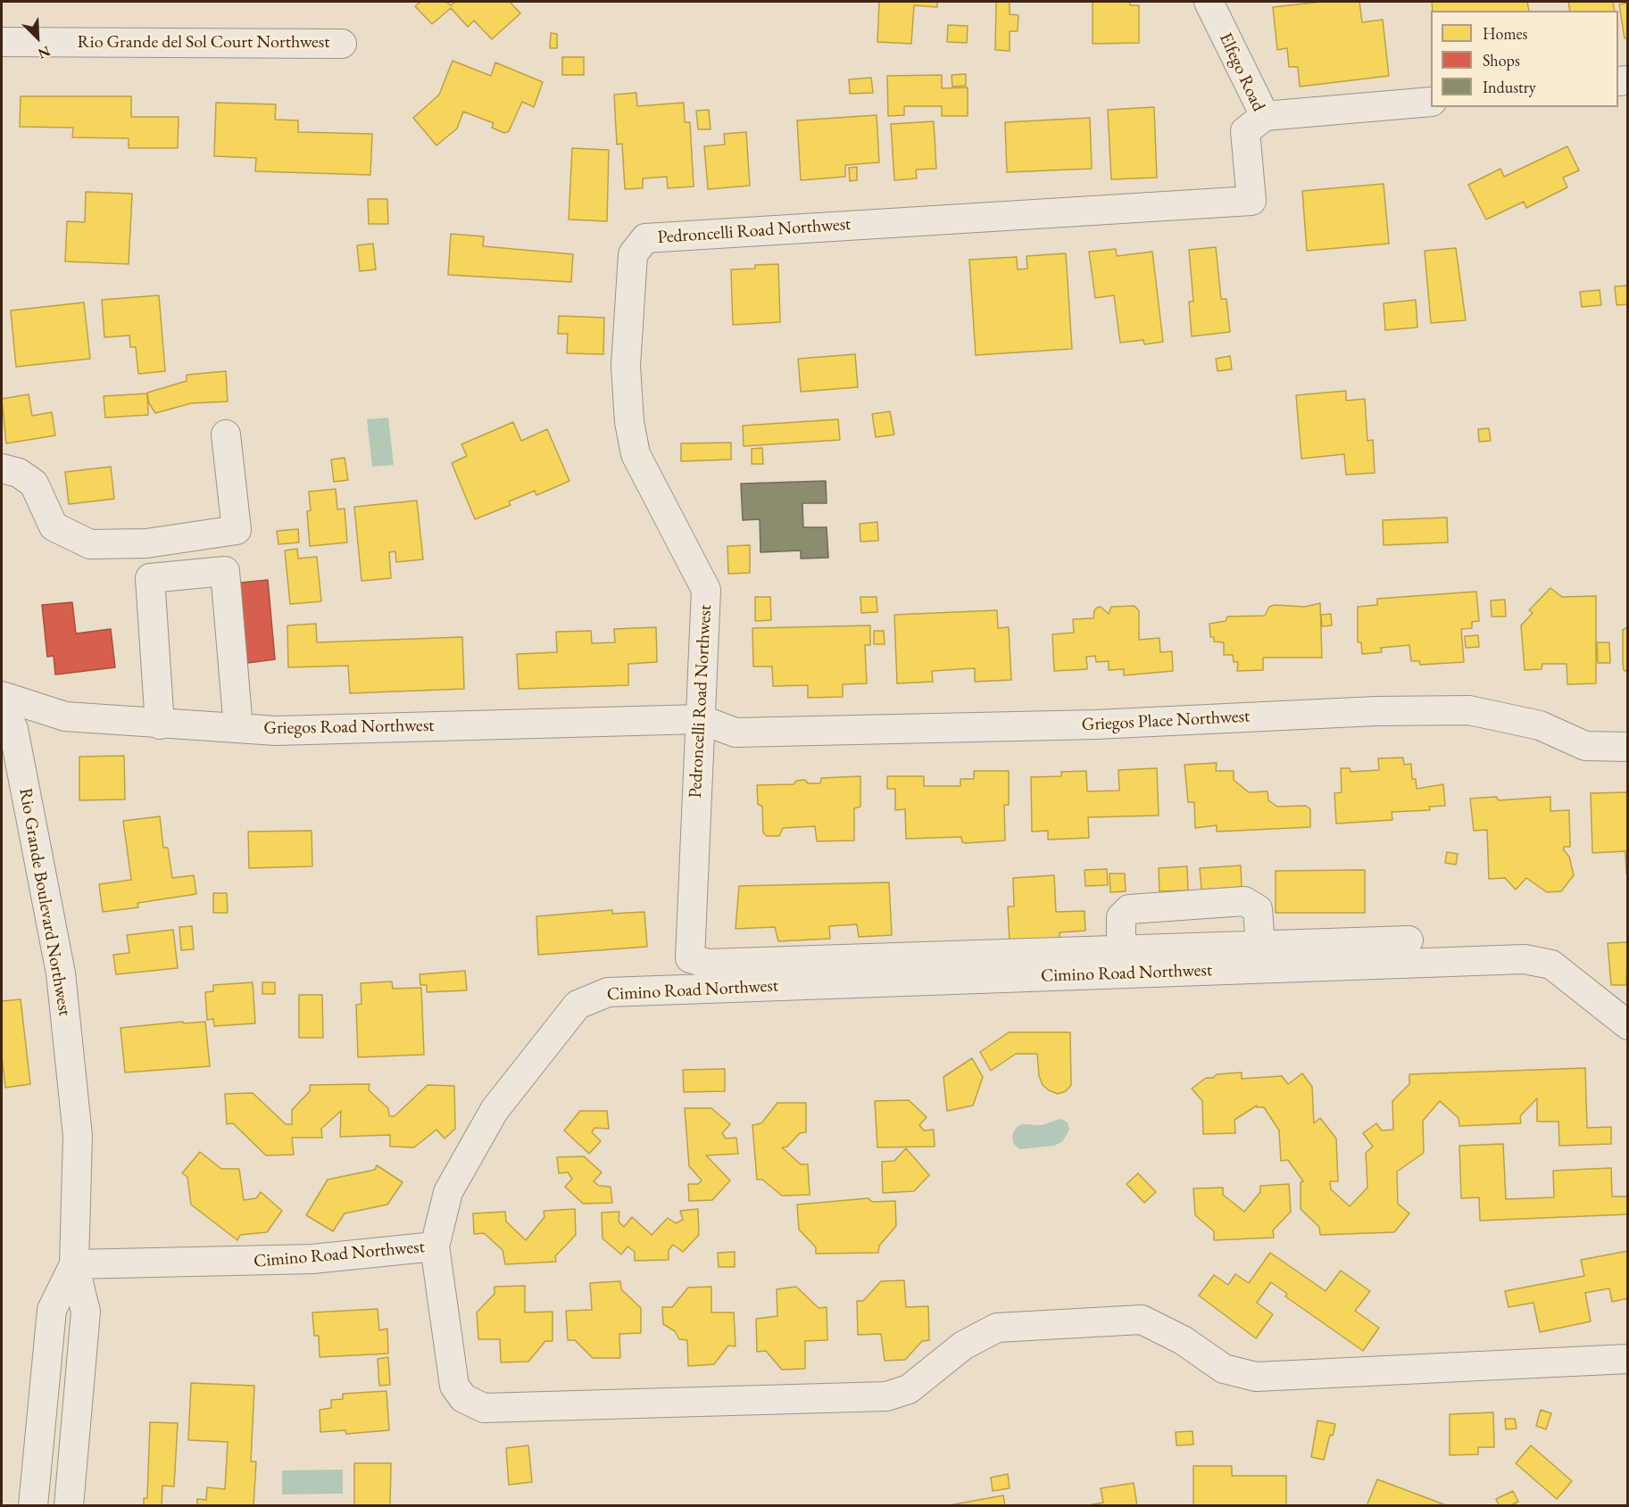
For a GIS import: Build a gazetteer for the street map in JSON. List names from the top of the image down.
{
  "streets": {
    "street": [
      "Rio Grande del Sol Court Northwest",
      "Elfego Road",
      "Pedroncelli Road Northwest",
      "Griegos Place Northwest",
      "Griegos Road Northwest",
      "Rio Grande Boulevard Northwest",
      "Cimino Road Northwest"
    ]
  },
  "crossings": [
    ["Elfego Road", "Pedroncelli Road Northwest"],
    ["Pedroncelli Road Northwest", "Griegos Place Northwest"],
    ["Pedroncelli Road Northwest", "Griegos Road Northwest"],
    ["Griegos Place Northwest", "Griegos Road Northwest"],
    ["Rio Grande Boulevard Northwest", "Cimino Road Northwest"]
  ],
  "legend": ["Homes", "Shops", "Industry"],
  "north": "bottom right"
}
